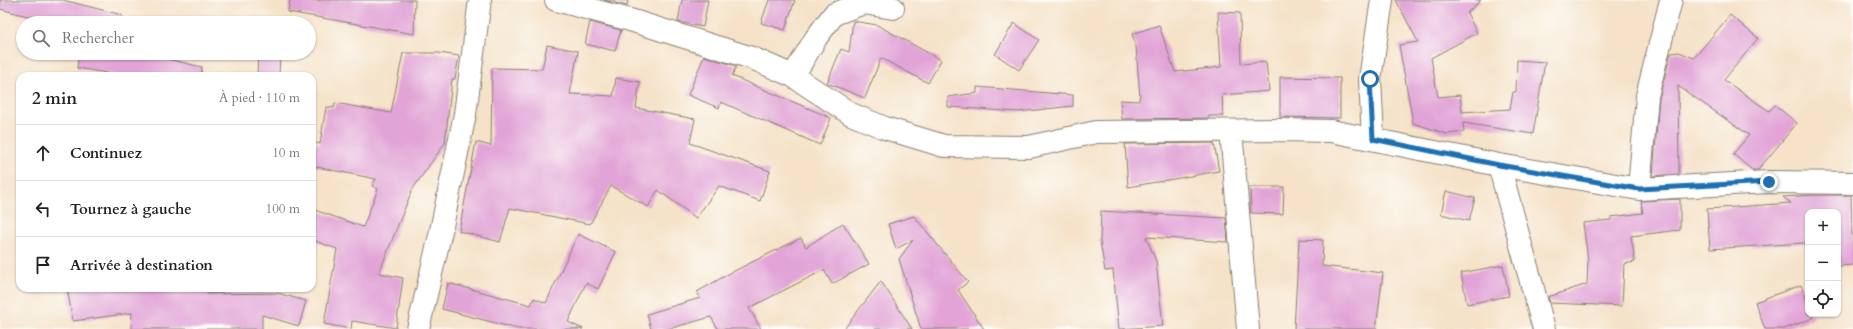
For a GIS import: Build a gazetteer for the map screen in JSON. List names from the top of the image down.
{
  "page": {
    "search": "Rechercher",
    "heading": ["2 min", "À pied · 110 m"],
    "list": [
      ["Continuez", "10 m"],
      ["Tournez à gauche", "100 m"],
      "Arrivée à destination"
    ],
    "map_buttons": ["+", "−"]
  }
}
